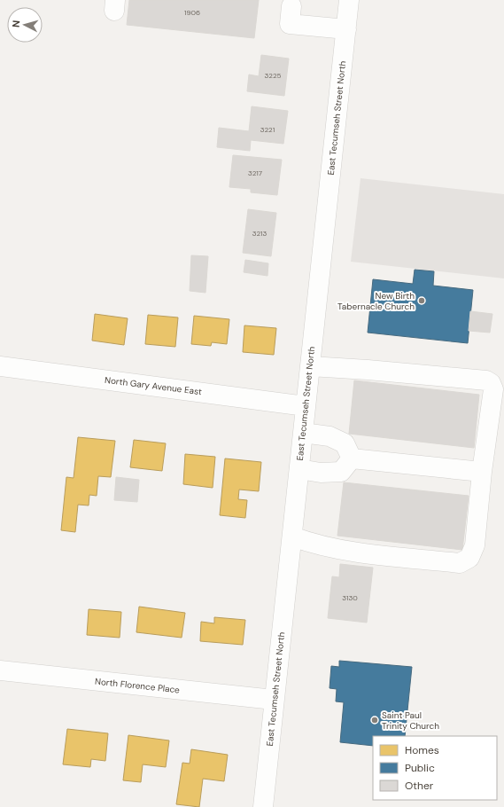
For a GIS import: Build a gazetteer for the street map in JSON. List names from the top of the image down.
{
  "streets": {
    "street": ["East Tecumseh Street North", "North Gary Avenue East", "North Florence Place"]
  },
  "crossings": [
    ["East Tecumseh Street North", "North Gary Avenue East"],
    ["East Tecumseh Street North", "North Florence Place"]
  ],
  "places": ["New Birth Tabernacle Church", "Saint Paul Trinity Church"],
  "house_numbers": [
    "1906",
    "3225",
    "3221",
    "3217",
    "3213",
    "3130"
  ],
  "legend": ["Homes", "Public", "Other"],
  "north": "left"
}
